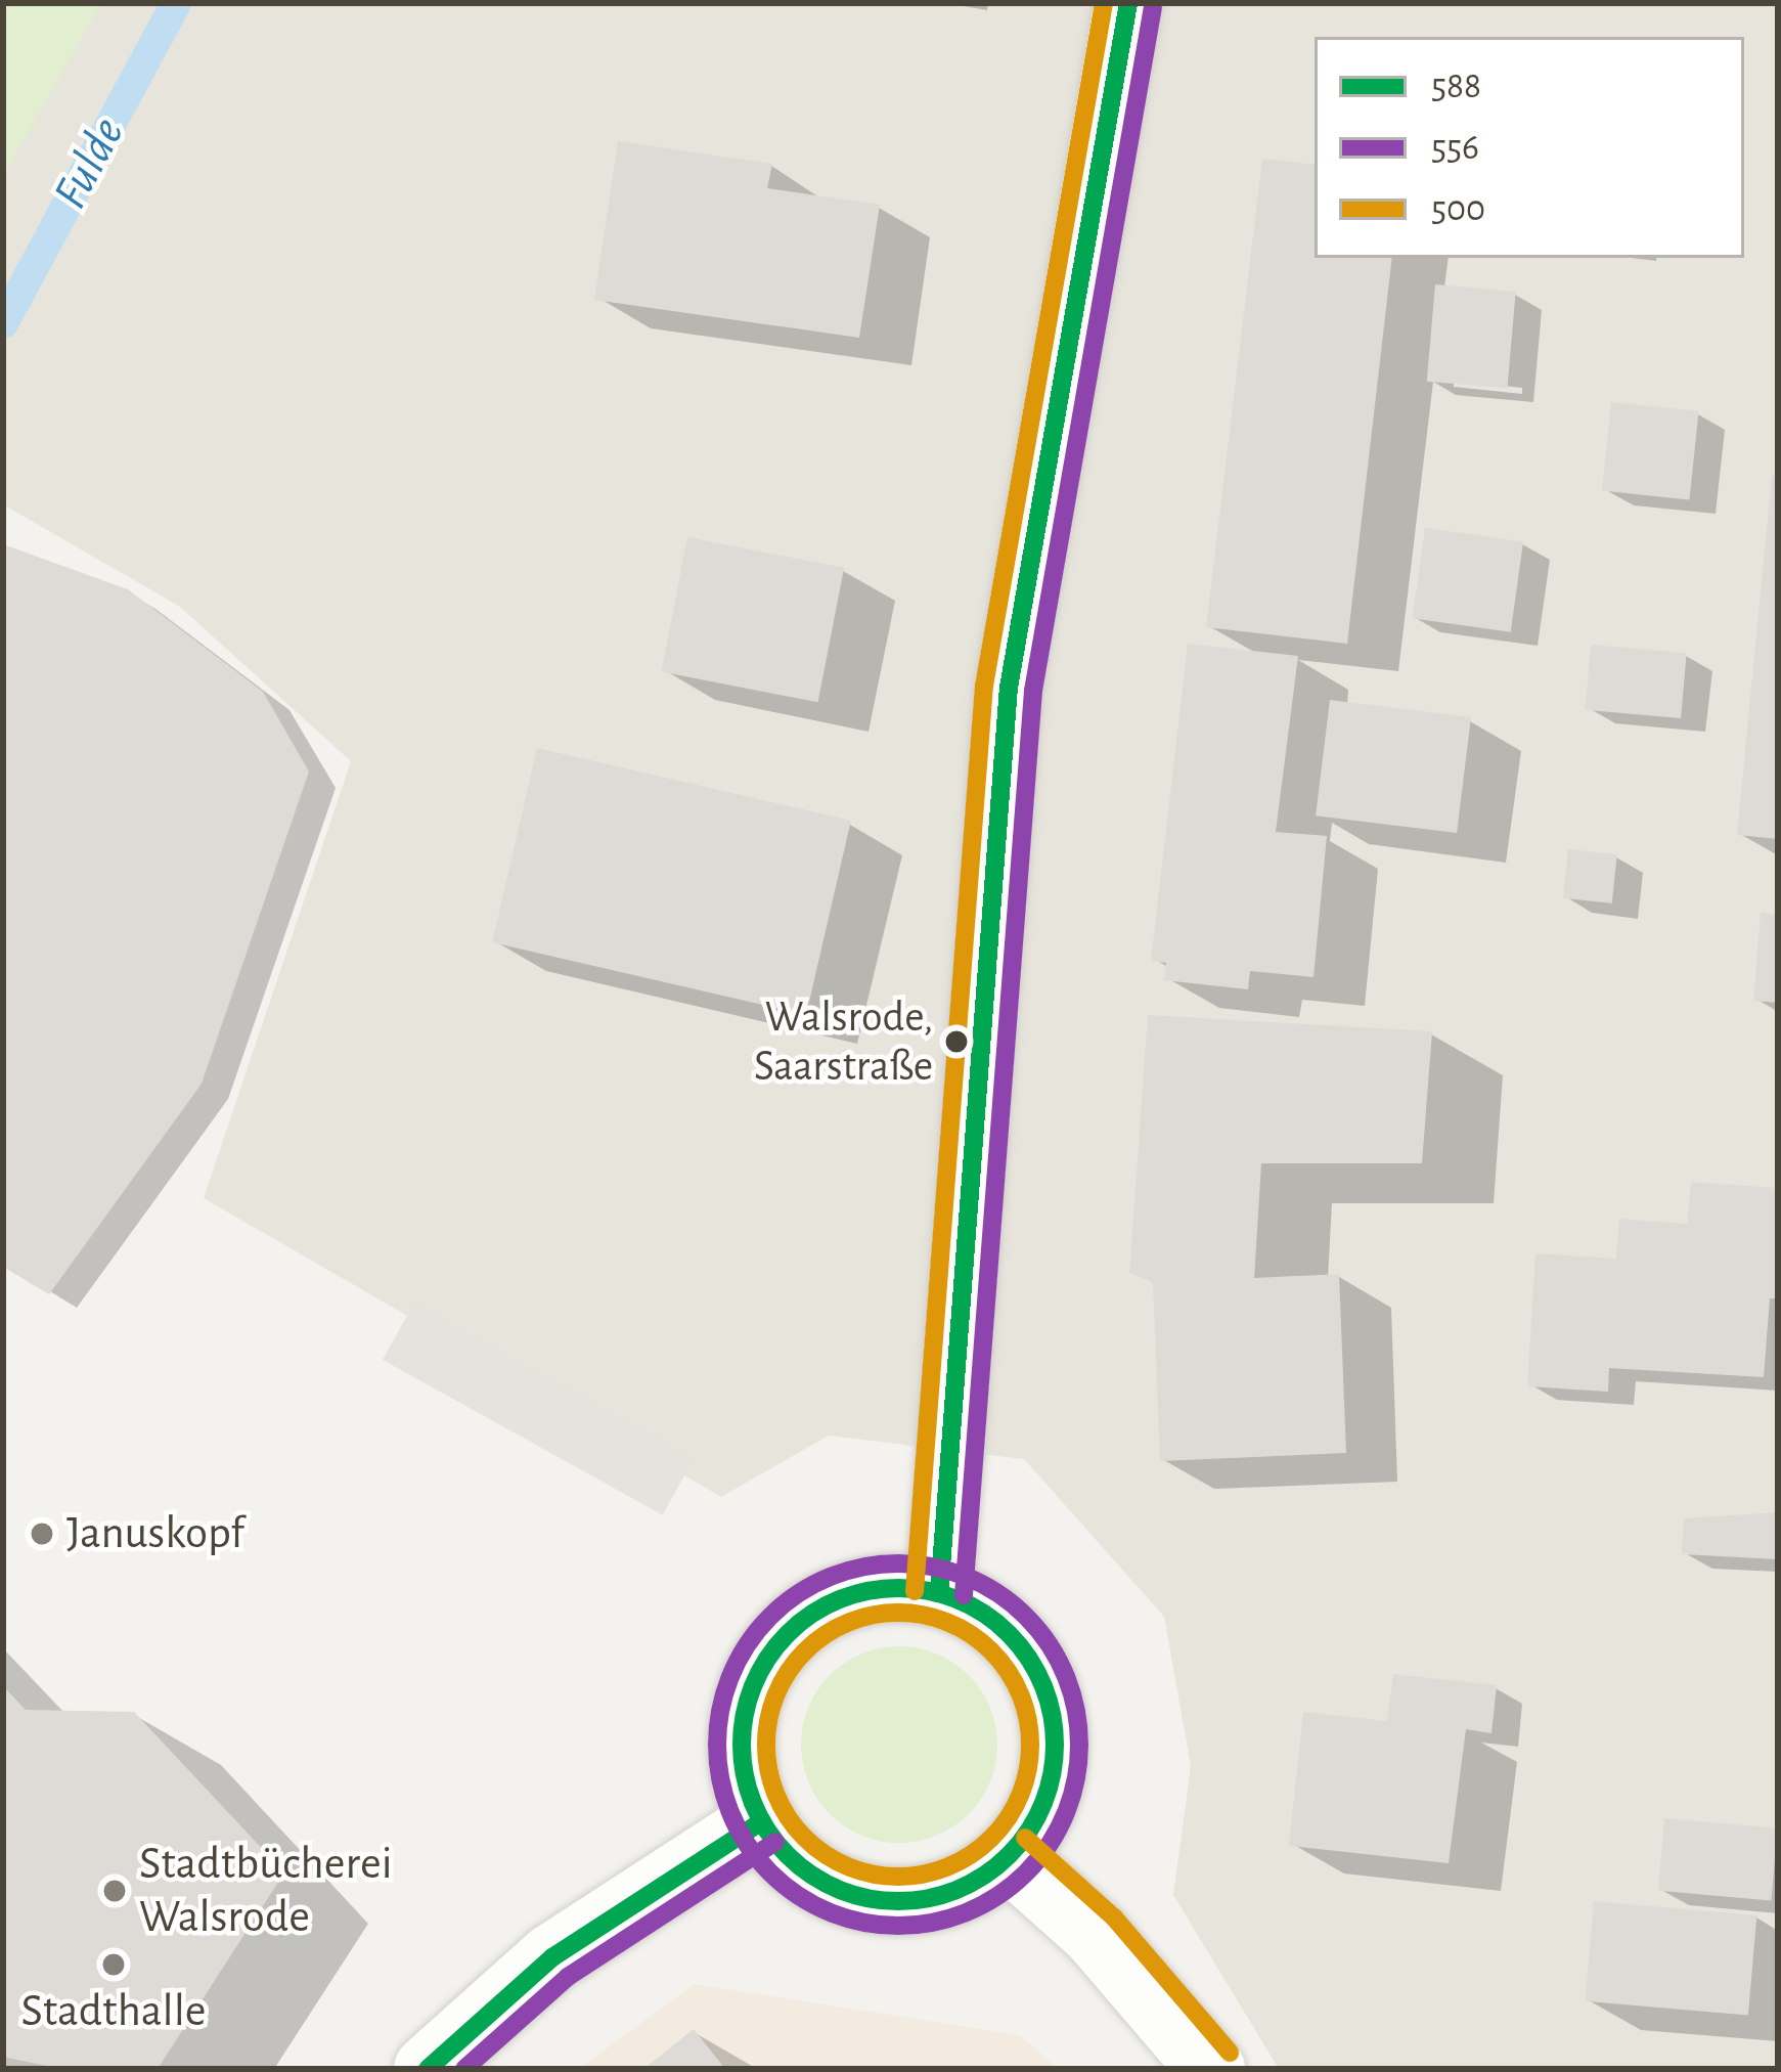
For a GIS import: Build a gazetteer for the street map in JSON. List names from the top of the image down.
{
  "water": ["Fulde"],
  "places": [
    "Walsrode, Saarstraße",
    "Januskopf",
    "Stadtbücherei Walsrode",
    "Stadthalle"
  ],
  "lines": ["transit line 588", "transit line 500", "transit line 556"],
  "legend": ["588", "556", "500"]
}
